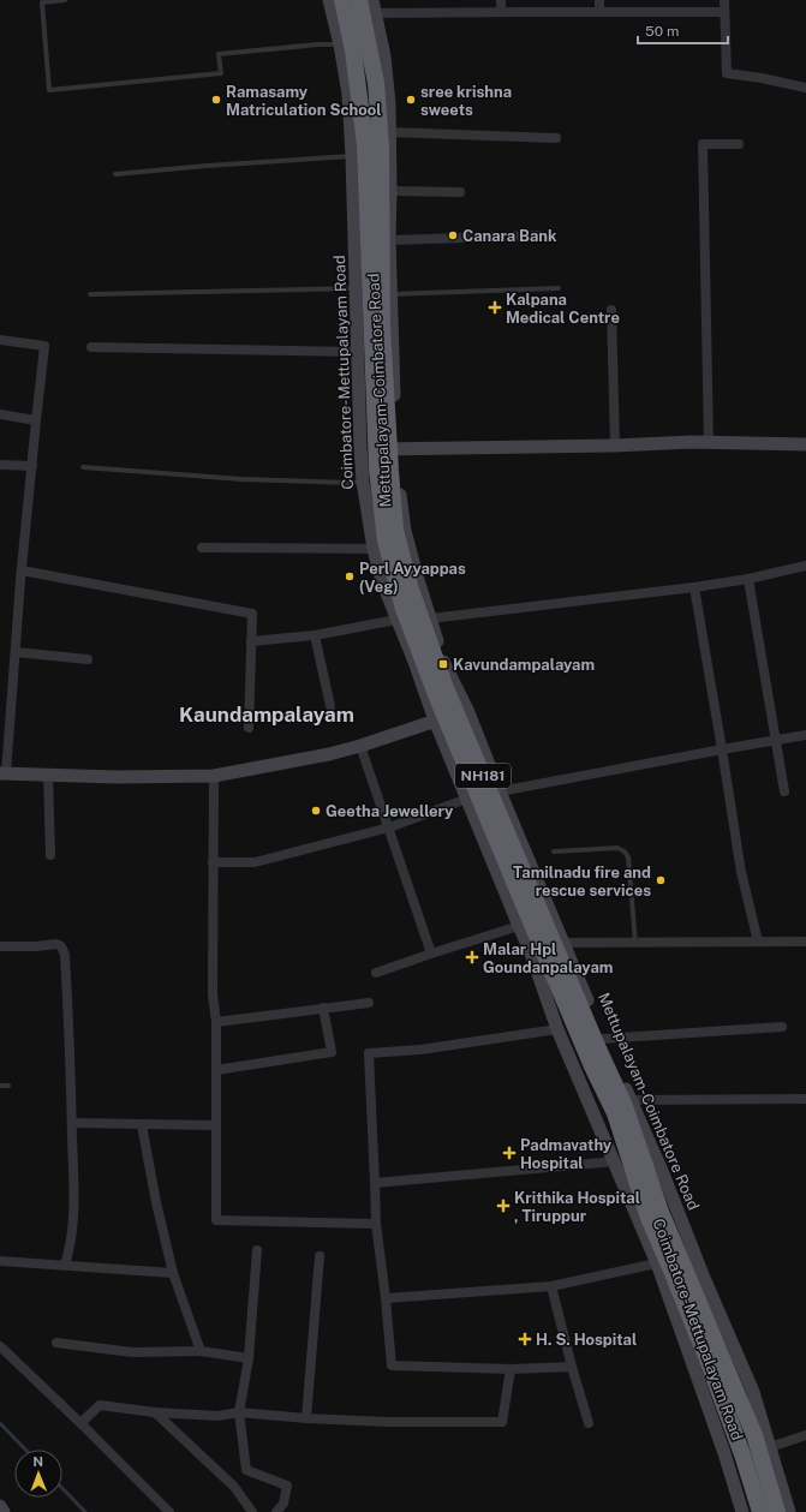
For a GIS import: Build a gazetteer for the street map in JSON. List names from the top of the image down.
{
  "streets": {
    "highway": ["NH181"],
    "main road": ["Coimbatore-Mettupalayam Road", "Mettupalayam-Coimbatore Road"]
  },
  "districts": ["Kaundampalayam"],
  "places": {
    "other": [
      "Ramasamy Matriculation School",
      "sree krishna sweets",
      "Canara Bank",
      "Perl Ayyappas (Veg)",
      "Geetha Jewellery",
      "Tamilnadu fire and rescue services"
    ],
    "health": [
      "Kalpana Medical Centre",
      "Malar Hpl Goundanpalayam",
      "Padmavathy Hospital",
      "Krithika Hospital , Tiruppur",
      "H. S. Hospital"
    ],
    "transit": ["Kavundampalayam"]
  },
  "scale_bar": "50 m",
  "north": "top"
}
